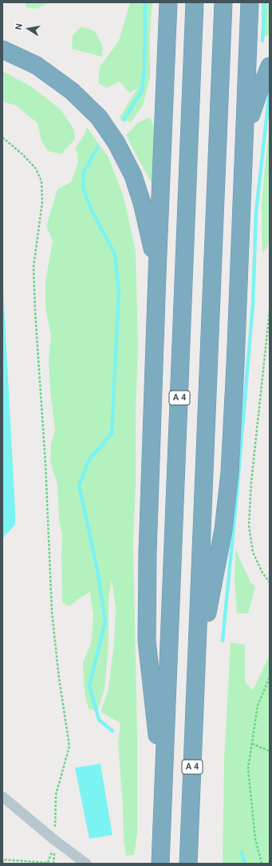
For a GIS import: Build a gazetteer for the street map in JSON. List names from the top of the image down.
{
  "streets": {
    "highway": ["A 4"]
  },
  "north": "left"
}
